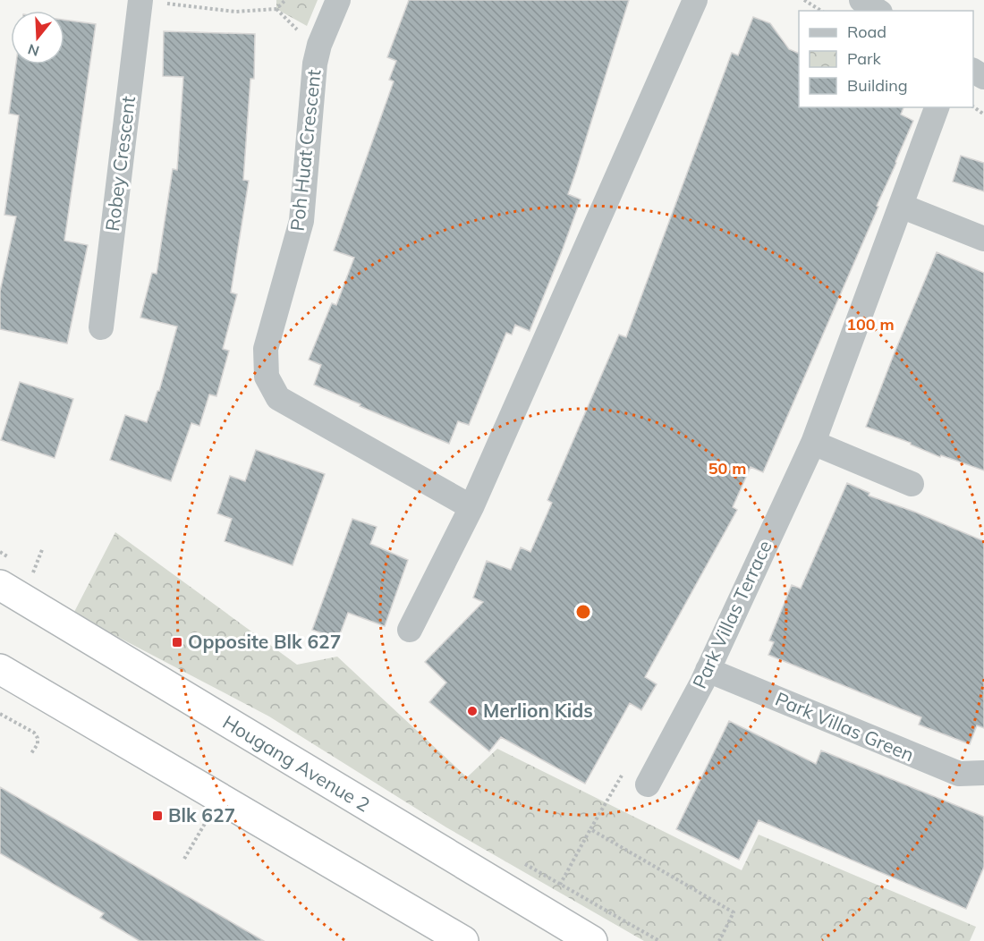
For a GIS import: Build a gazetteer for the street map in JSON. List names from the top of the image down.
{
  "streets": {
    "highway": ["Hougang Avenue 2"],
    "street": [
      "Poh Huat Crescent",
      "Robey Crescent",
      "Park Villas Terrace",
      "Park Villas Green"
    ]
  },
  "crossings": [
    ["Park Villas Terrace", "Park Villas Green"]
  ],
  "places": {
    "transit": ["Opposite Blk 627", "Blk 627"],
    "other": ["Merlion Kids"]
  },
  "legend": ["Road", "Park", "Building"],
  "north": "bottom",
  "rings": ["100 m", "50 m"]
}
